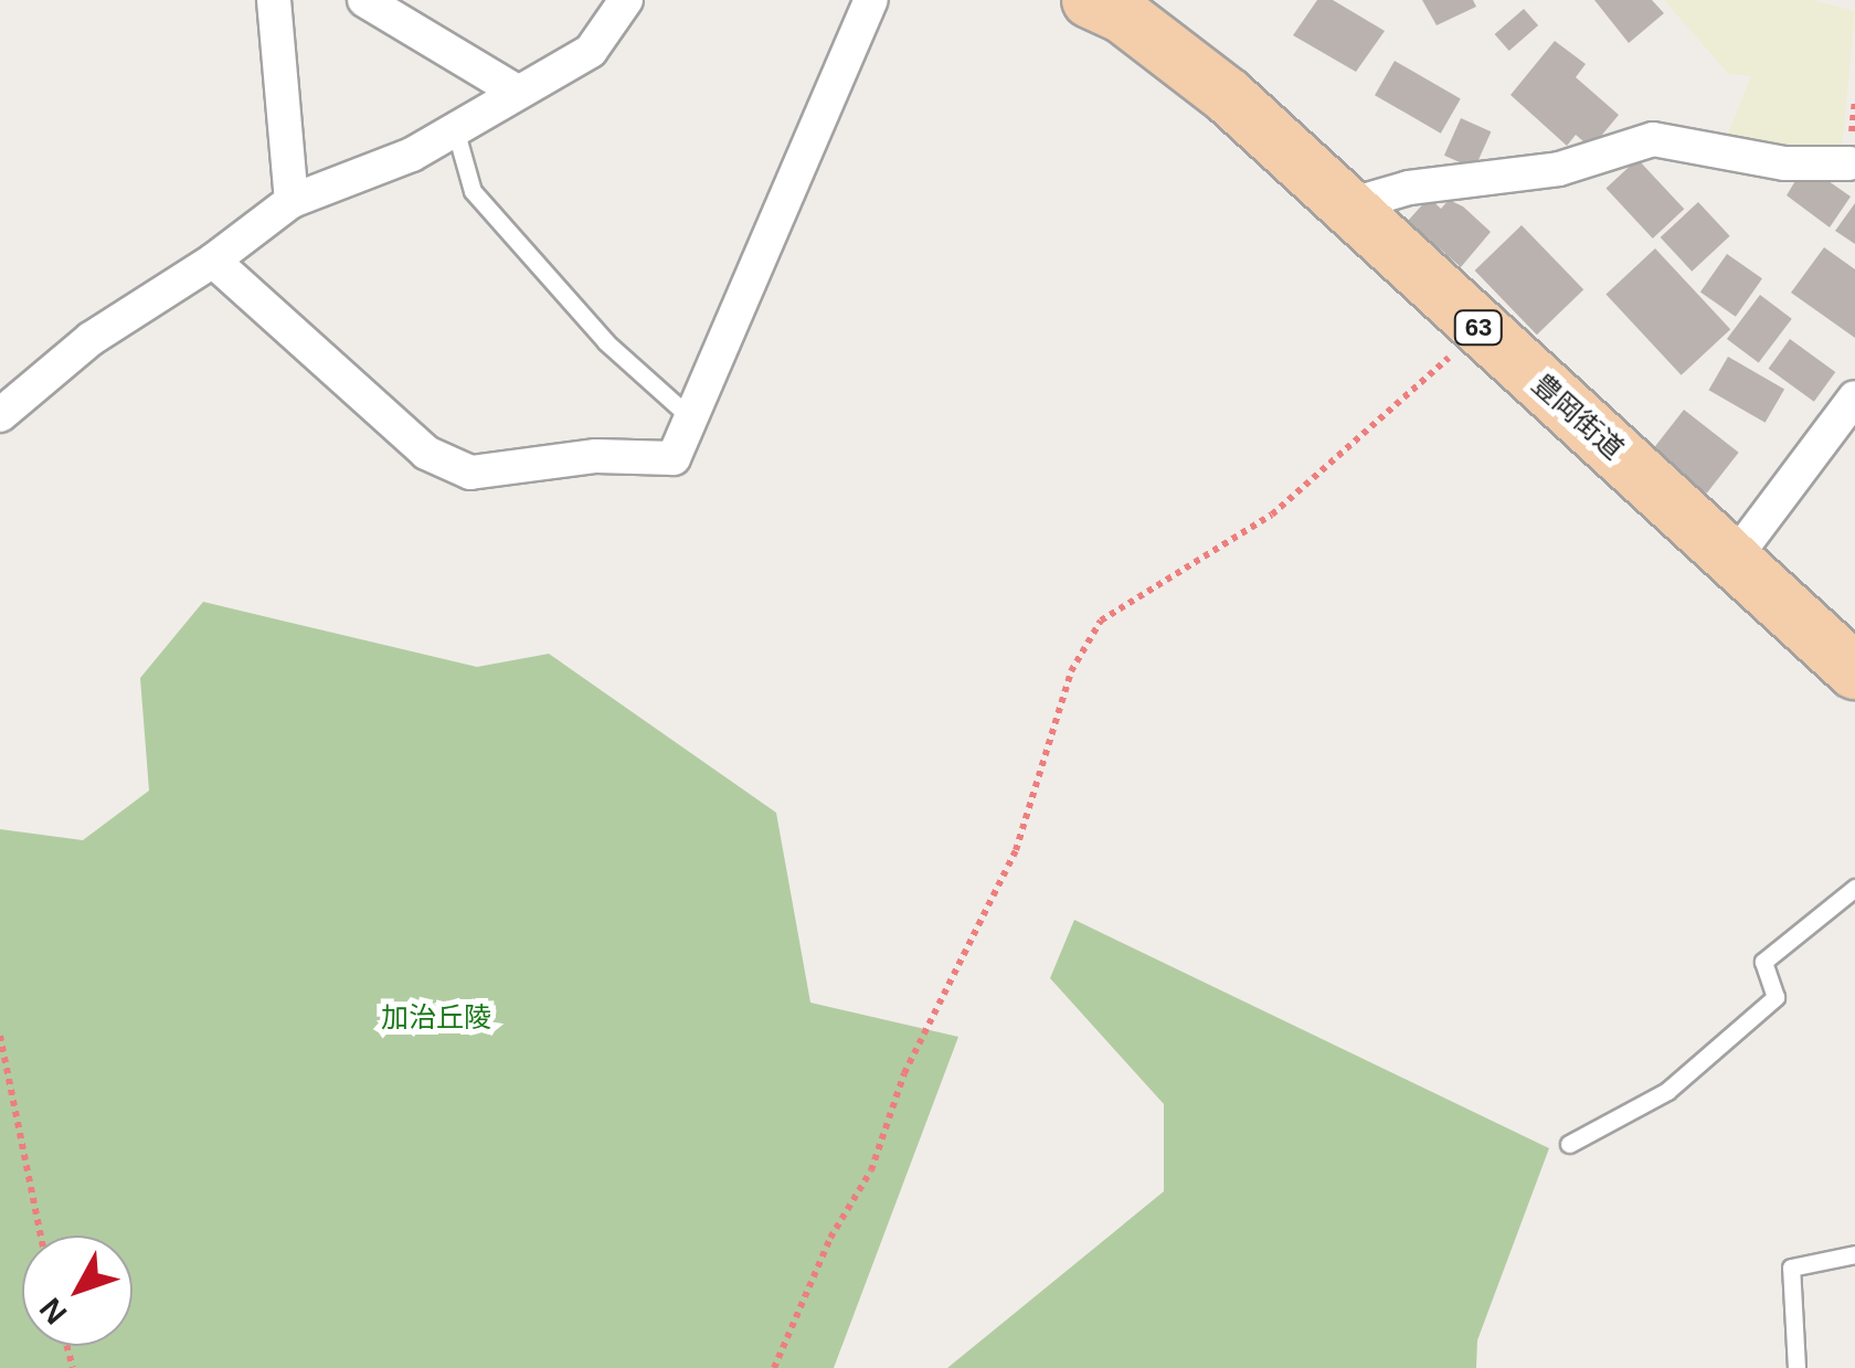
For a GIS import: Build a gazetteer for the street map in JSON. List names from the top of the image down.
{
  "streets": {
    "main road": ["63", "豊岡街道"]
  },
  "parks": ["加治丘陵"],
  "north": "bottom left"
}
